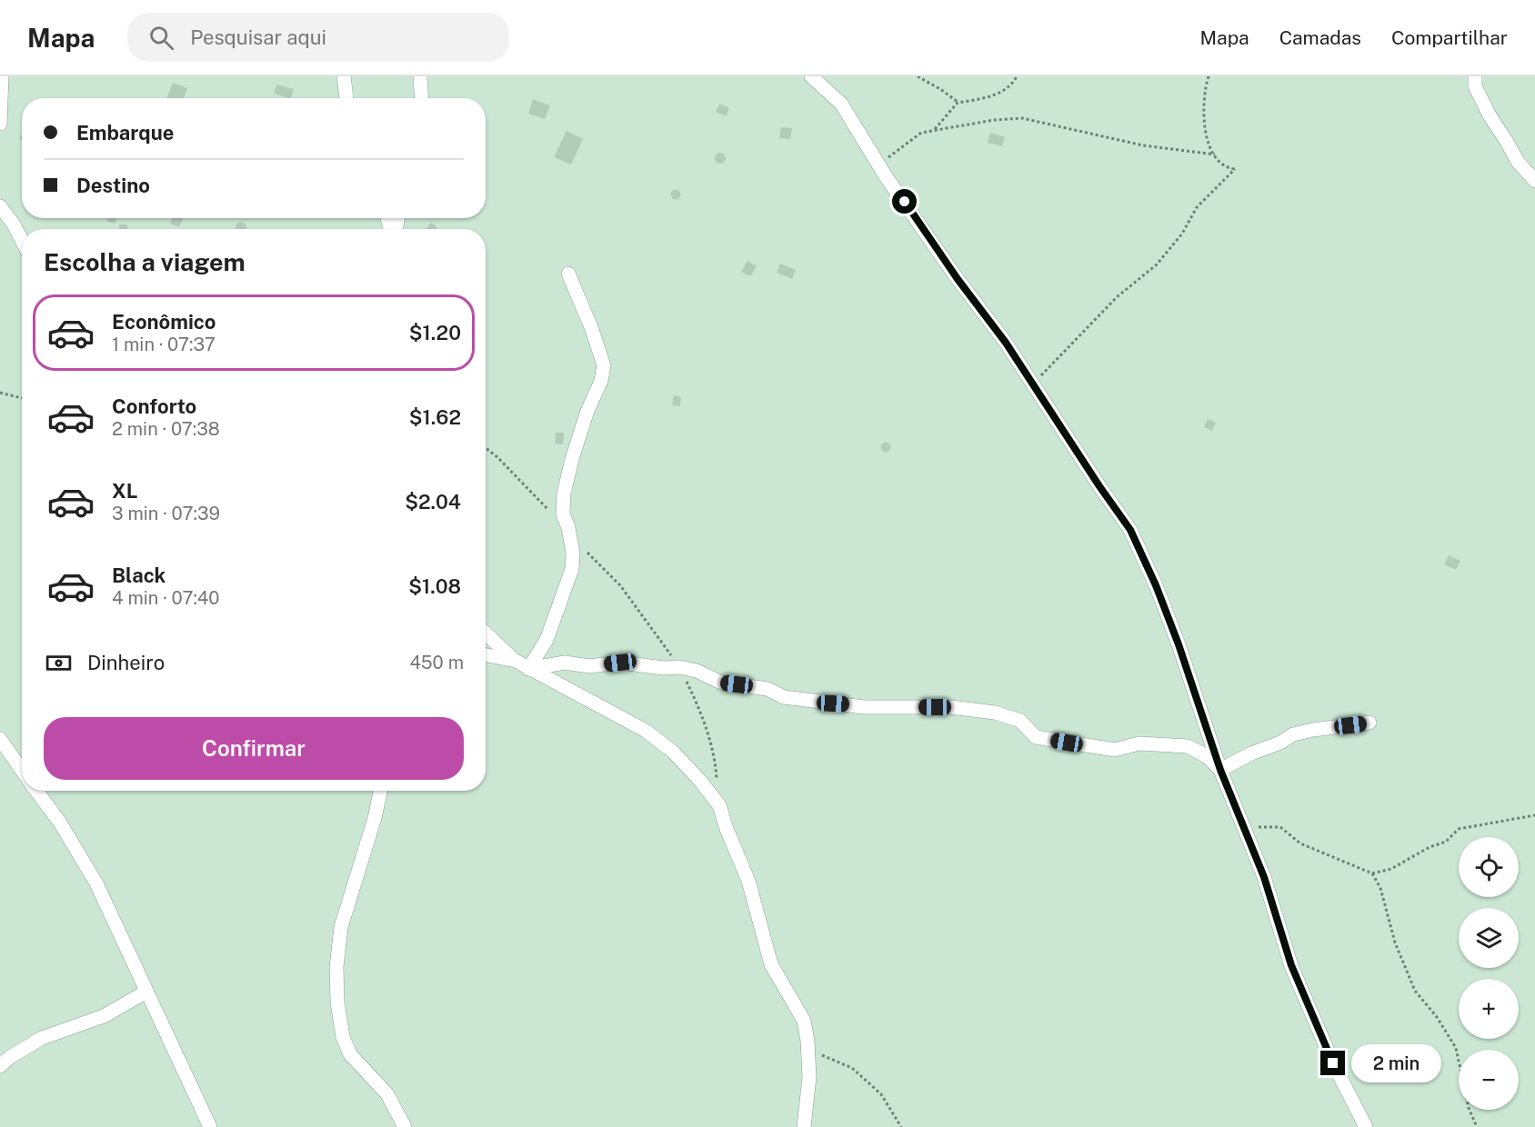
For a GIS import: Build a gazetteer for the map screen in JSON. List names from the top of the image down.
{
  "page": {
    "header": "Mapa",
    "search": "Pesquisar aqui",
    "nav": ["Mapa", "Camadas", "Compartilhar"],
    "banner": ["Embarque", "Destino"],
    "heading": "Escolha a viagem",
    "list": [
      {
        "name": "Econômico",
        "note": "1 min · 07:37",
        "value": "$1.20"
      },
      {
        "name": "Conforto",
        "note": "2 min · 07:38",
        "value": "$1.62"
      },
      {
        "name": "XL",
        "note": "3 min · 07:39",
        "value": "$2.04"
      },
      {
        "name": "Black",
        "note": "4 min · 07:40",
        "value": "$1.08"
      }
    ],
    "pay": ["Dinheiro", "450 m"],
    "buttons": "Confirmar",
    "map_buttons": ["+", "−"],
    "bubble": "2 min"
  }
}
